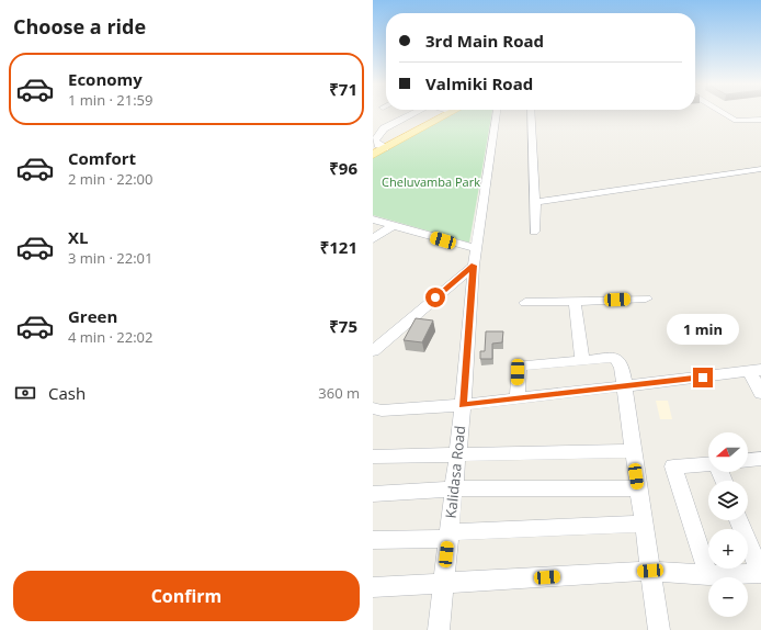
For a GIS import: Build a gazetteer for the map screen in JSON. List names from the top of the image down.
{
  "streets": {
    "street": ["Kalidasa Road"]
  },
  "parks": ["Cheluvamba Park"],
  "north": "left",
  "page": {
    "heading": "Choose a ride",
    "banner": ["3rd Main Road", "Valmiki Road"],
    "list": [
      {
        "name": "Economy",
        "note": "1 min · 21:59",
        "value": "₹71"
      },
      {
        "name": "Comfort",
        "note": "2 min · 22:00",
        "value": "₹96"
      },
      {
        "name": "XL",
        "note": "3 min · 22:01",
        "value": "₹121"
      },
      {
        "name": "Green",
        "note": "4 min · 22:02",
        "value": "₹75"
      }
    ],
    "bubble": "1 min",
    "pay": ["Cash", "360 m"],
    "map_buttons": ["+", "−"],
    "buttons": "Confirm"
  }
}
